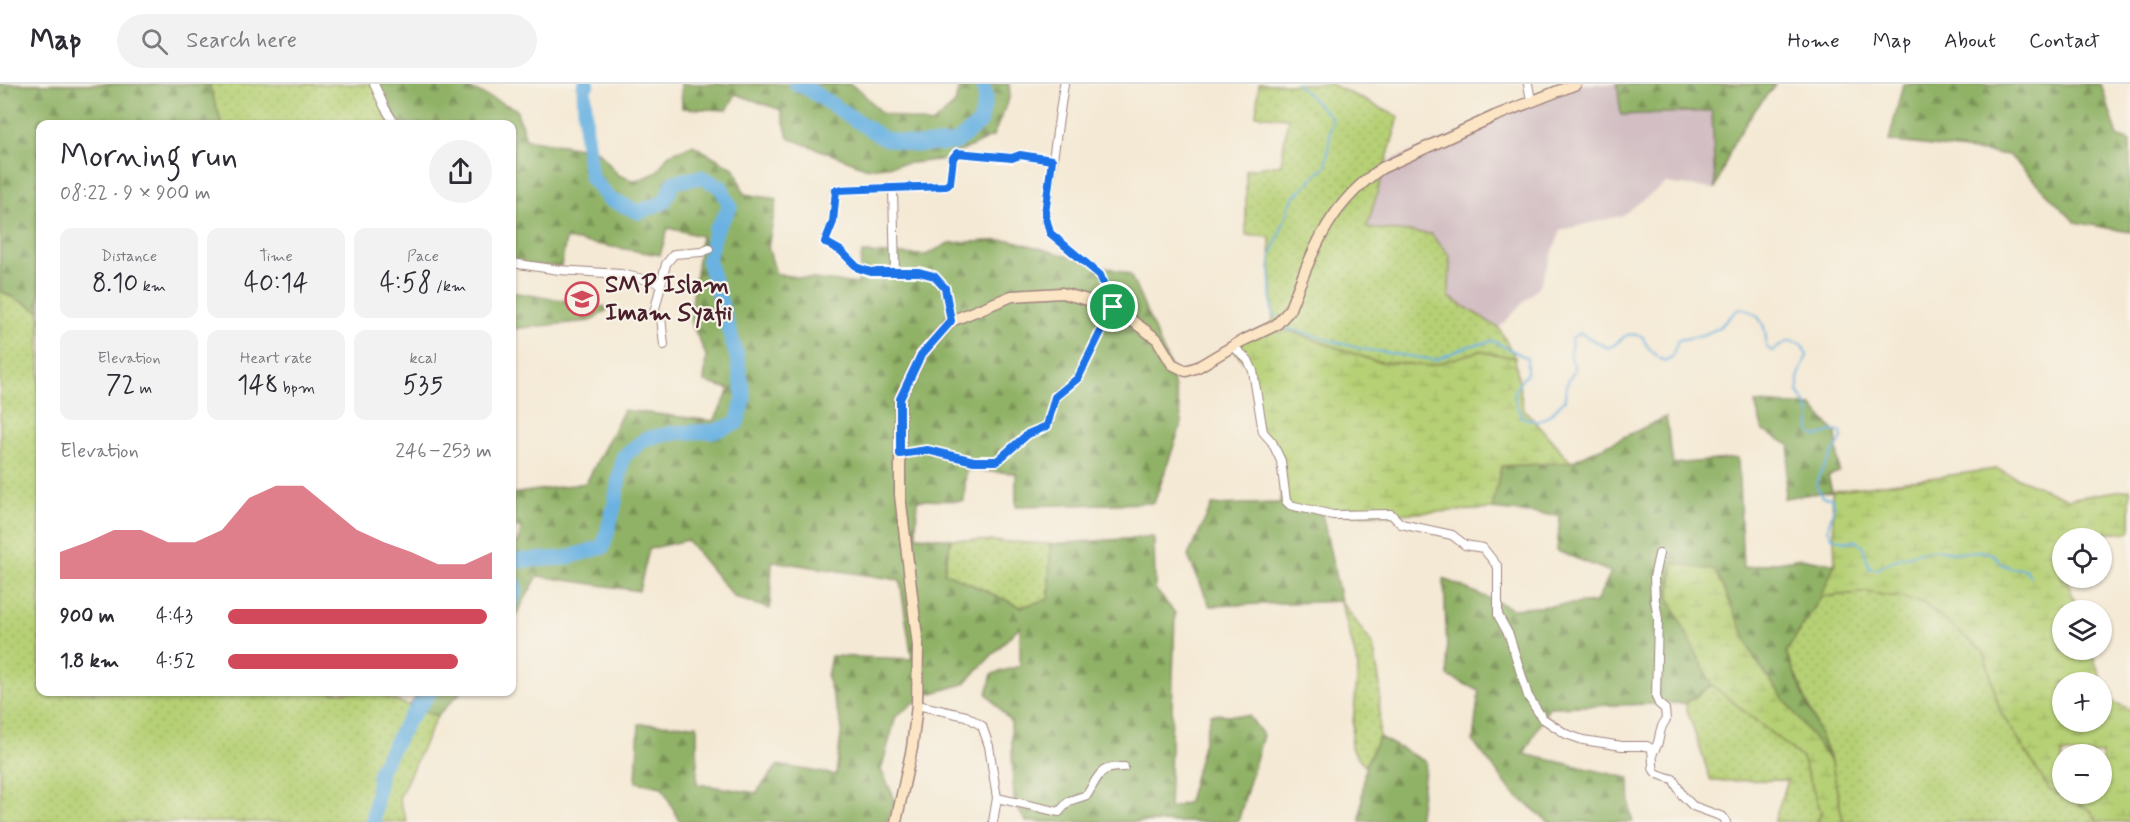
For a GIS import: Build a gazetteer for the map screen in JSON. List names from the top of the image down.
{
  "places": {
    "school or university": ["SMP Islam Imam Syafii"]
  },
  "page": {
    "header": "Map",
    "search": "Search here",
    "nav": [
      "Home",
      "Map",
      "About",
      "Contact"
    ],
    "heading": ["Morning run", "08:22 · 9 × 900 m"],
    "stats": [
      ["Distance", "8.10 km"],
      ["Time", "40:14"],
      ["Pace", "4:58 /km"],
      ["Elevation", "72 m"],
      ["Heart rate", "148 bpm"],
      ["kcal", "535"]
    ],
    "chart": ["Elevation", "246–253 m"],
    "map_buttons": ["+", "−"],
    "list": [
      {
        "name": "900 m",
        "note": "4:43"
      },
      {
        "name": "1.8 km",
        "note": "4:52"
      }
    ]
  }
}
